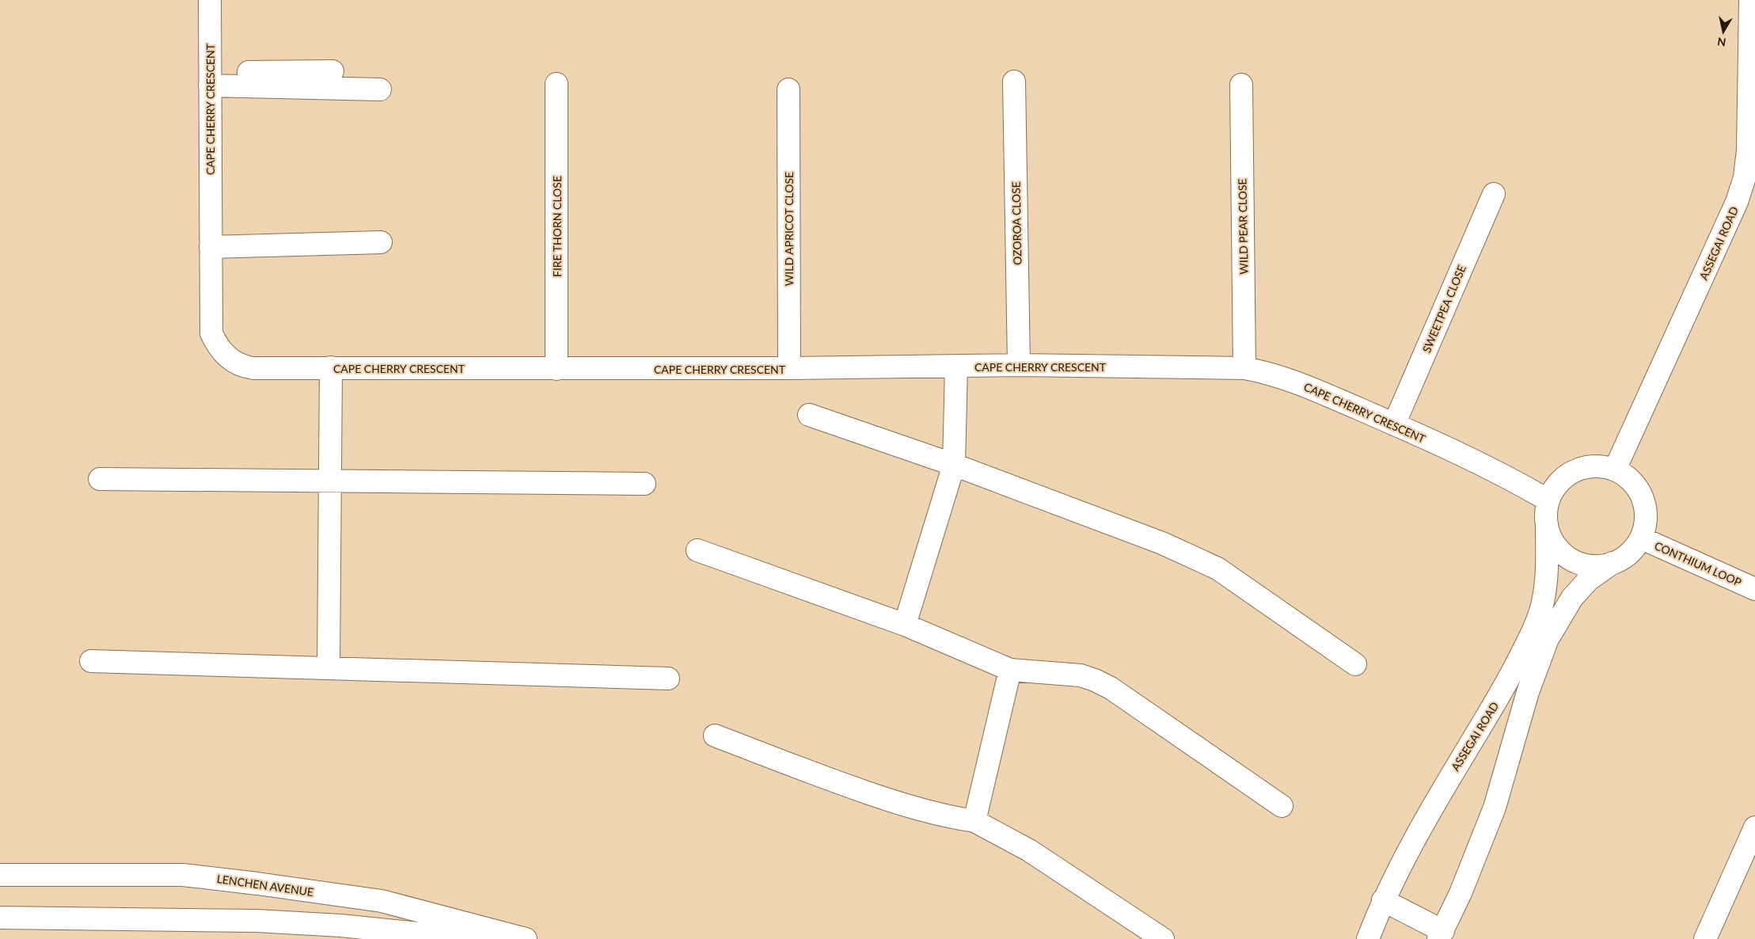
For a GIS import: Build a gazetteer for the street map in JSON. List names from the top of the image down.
{
  "streets": {
    "street": [
      "CAPE CHERRY CRESCENT",
      "OZOROA CLOSE",
      "FIRE THORN CLOSE",
      "WILD PEAR CLOSE",
      "WILD APRICOT CLOSE",
      "ASSEGAI ROAD",
      "SWEETPEA CLOSE",
      "CONTHIUM LOOP",
      "LENCHEN AVENUE"
    ]
  },
  "crossings": [
    ["CAPE CHERRY CRESCENT", "OZOROA CLOSE"],
    ["CAPE CHERRY CRESCENT", "FIRE THORN CLOSE"],
    ["CAPE CHERRY CRESCENT", "WILD PEAR CLOSE"],
    ["CAPE CHERRY CRESCENT", "WILD APRICOT CLOSE"],
    ["CAPE CHERRY CRESCENT", "ASSEGAI ROAD"],
    ["CAPE CHERRY CRESCENT", "SWEETPEA CLOSE"],
    ["CAPE CHERRY CRESCENT", "CONTHIUM LOOP"],
    ["ASSEGAI ROAD", "CONTHIUM LOOP"]
  ],
  "north": "bottom"
}
